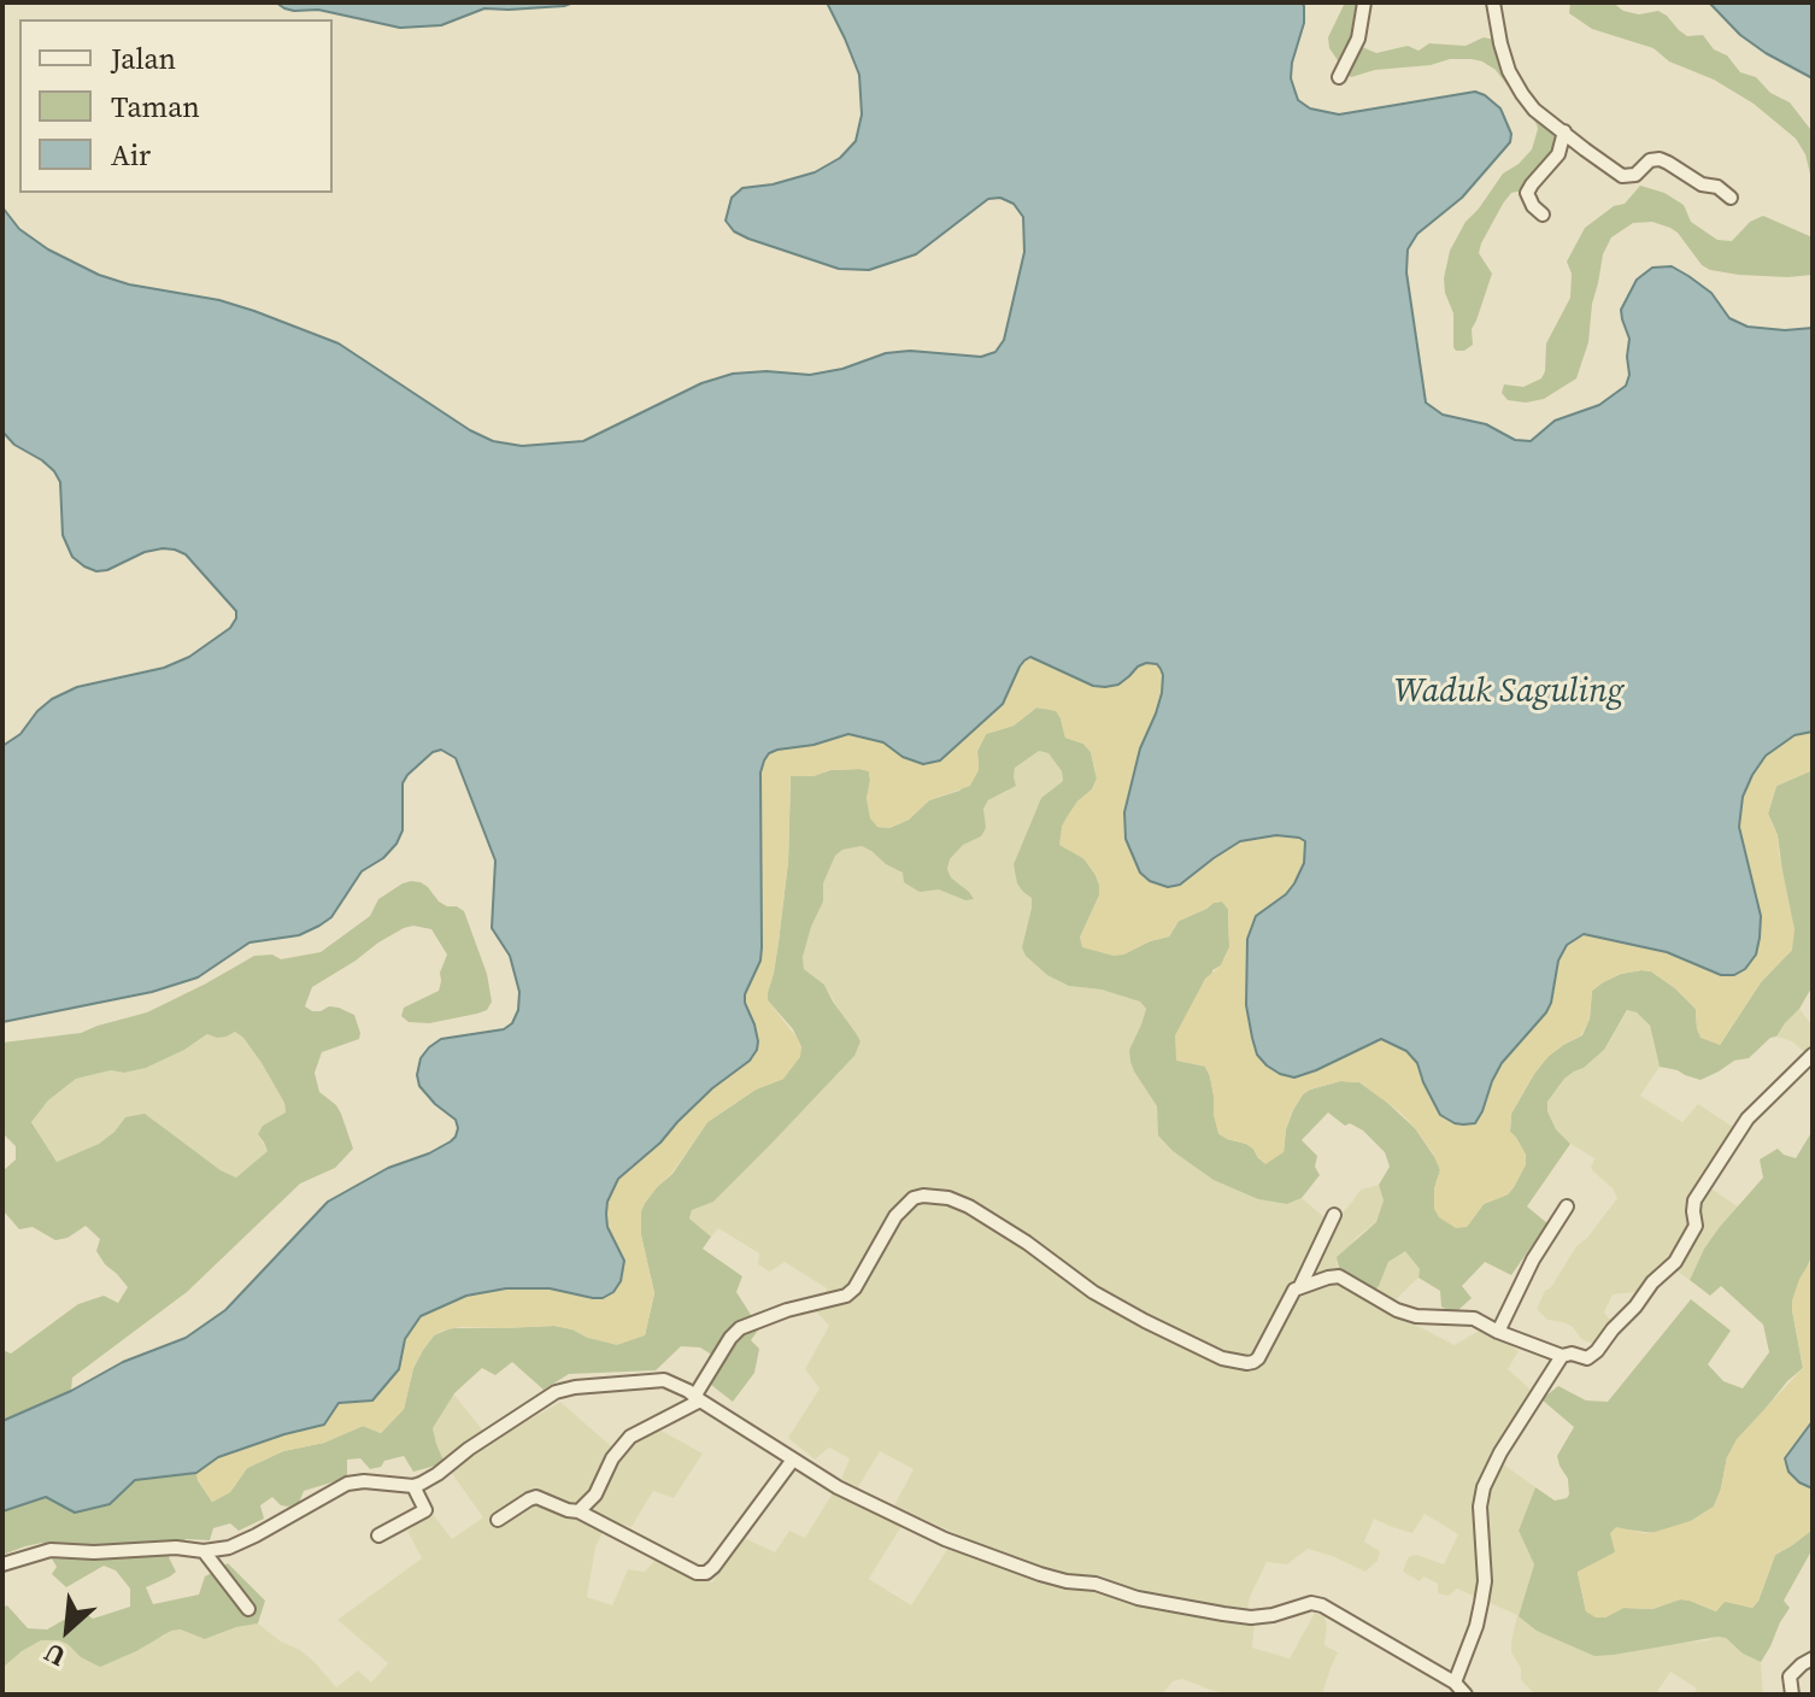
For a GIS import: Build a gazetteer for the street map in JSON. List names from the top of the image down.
{
  "water": ["Waduk Saguling"],
  "legend": ["Jalan", "Taman", "Air"],
  "north": "bottom left"
}
